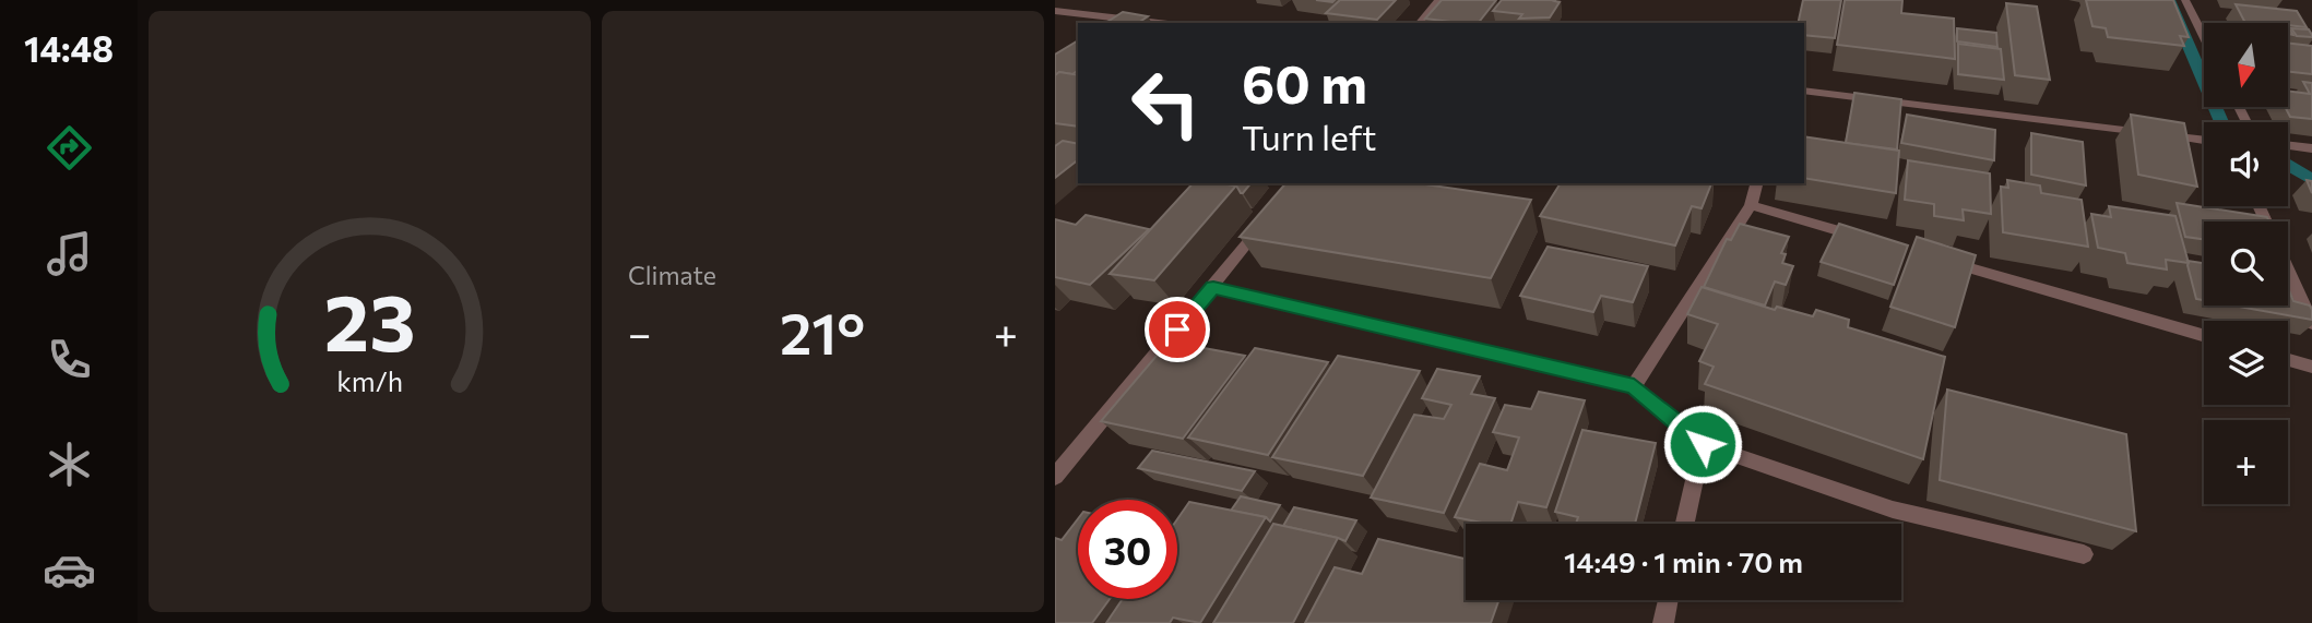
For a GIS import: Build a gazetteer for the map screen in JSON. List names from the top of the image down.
{
  "north": "bottom",
  "page": {
    "tabs": "14:48",
    "tile": "Climate",
    "map_buttons": "+",
    "turn": ["60 m", "Turn left"],
    "heat": ["−", "21°", "+"],
    "limit": "30",
    "trip": "14:49 · 1 min · 70 m",
    "gauge": ["23", "km/h"]
  }
}
